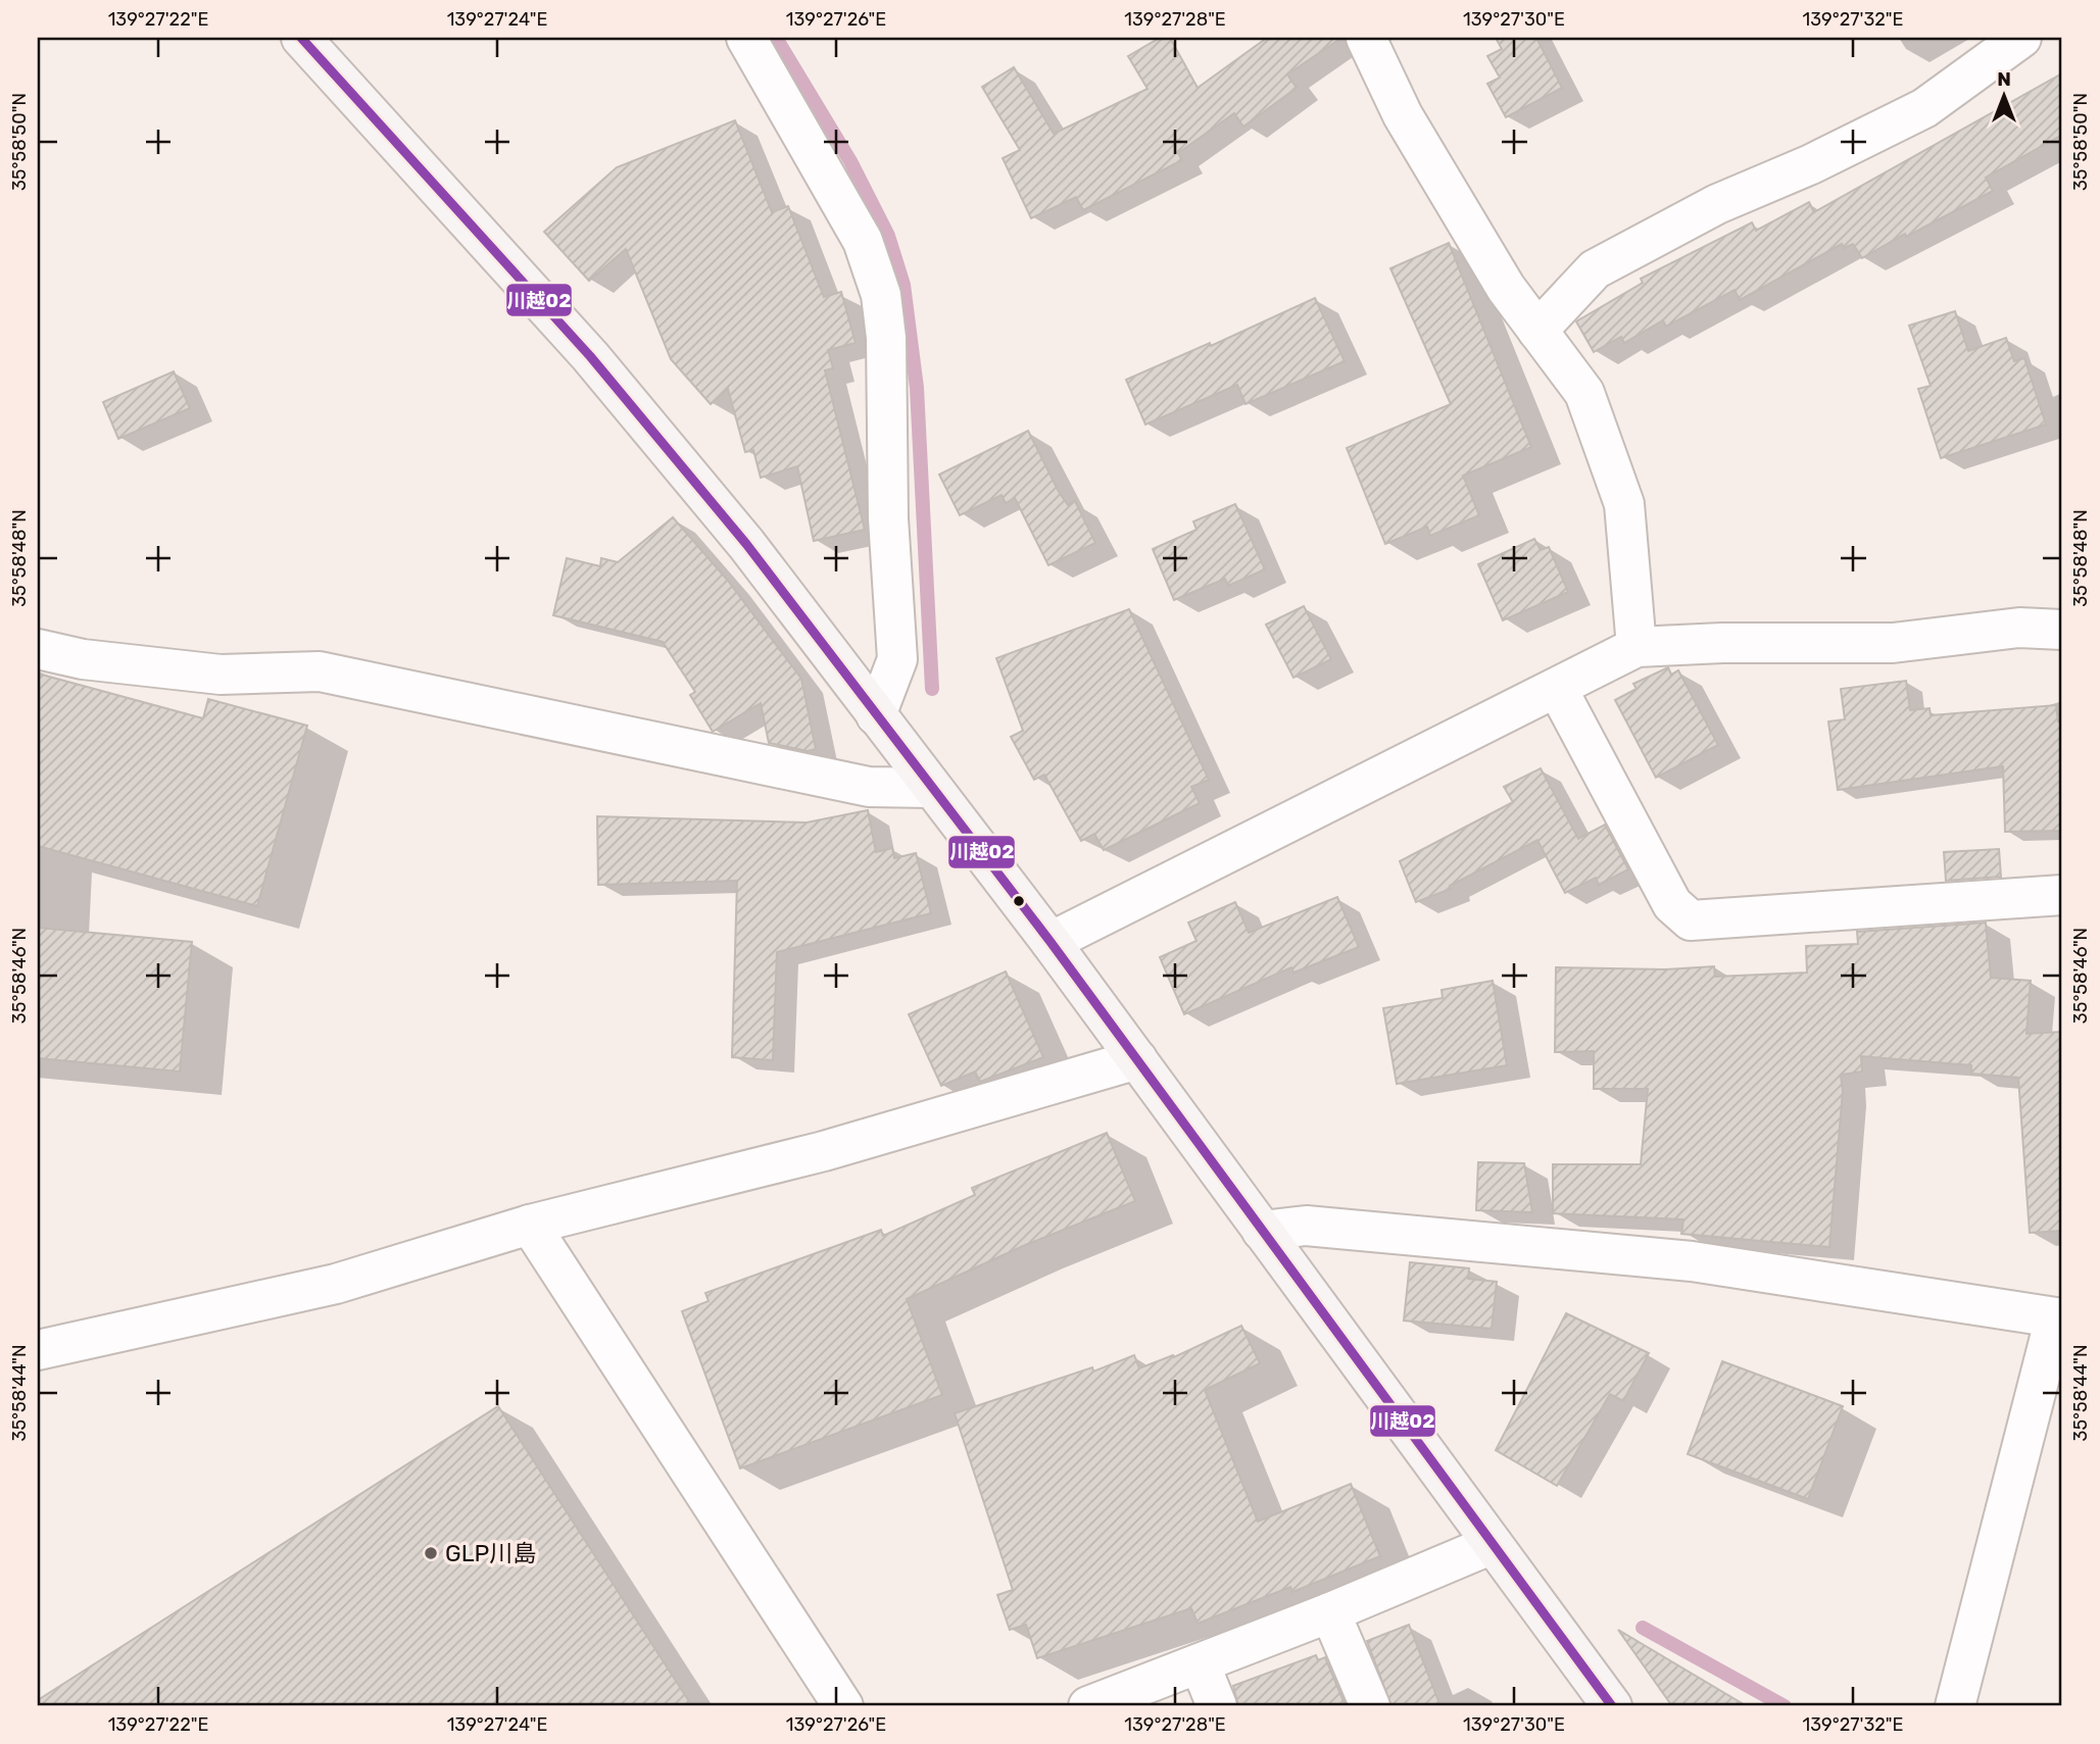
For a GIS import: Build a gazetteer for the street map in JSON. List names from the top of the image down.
{
  "places": ["GLP川島"],
  "lines": ["transit line 川越02"],
  "north": "top",
  "coordinates": [
    "139°27'22\"E",
    "139°27'24\"E",
    "139°27'26\"E",
    "139°27'28\"E",
    "139°27'30\"E",
    "139°27'32\"E",
    "35°58'50\"N",
    "35°58'48\"N",
    "35°58'46\"N",
    "35°58'44\"N"
  ]
}
